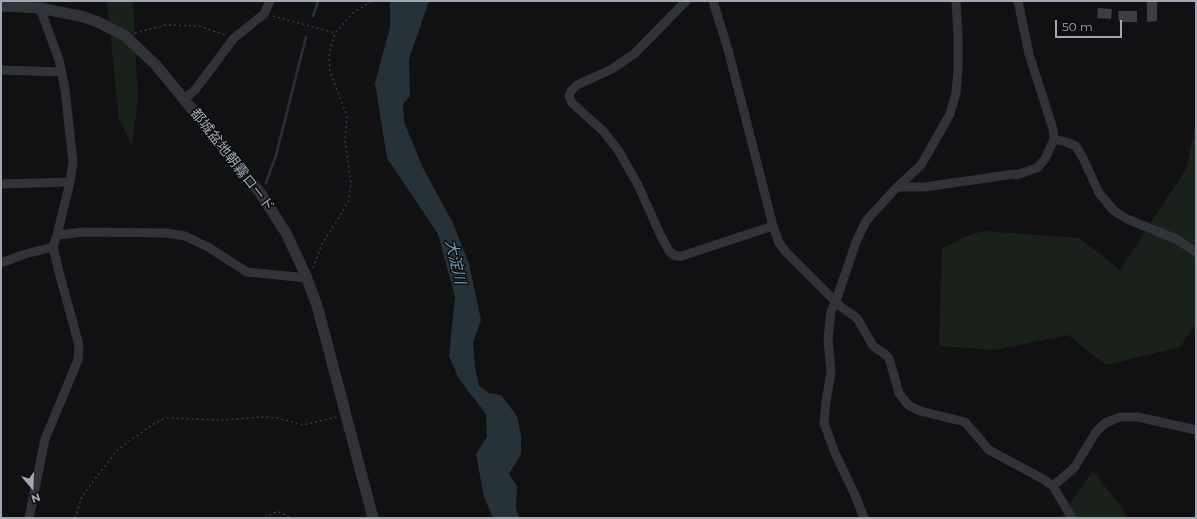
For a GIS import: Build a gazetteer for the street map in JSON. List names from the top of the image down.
{
  "streets": {
    "street": ["都城盆地朝霧ロード"]
  },
  "water": ["大淀川"],
  "scale_bar": "50 m",
  "north": "bottom"
}
